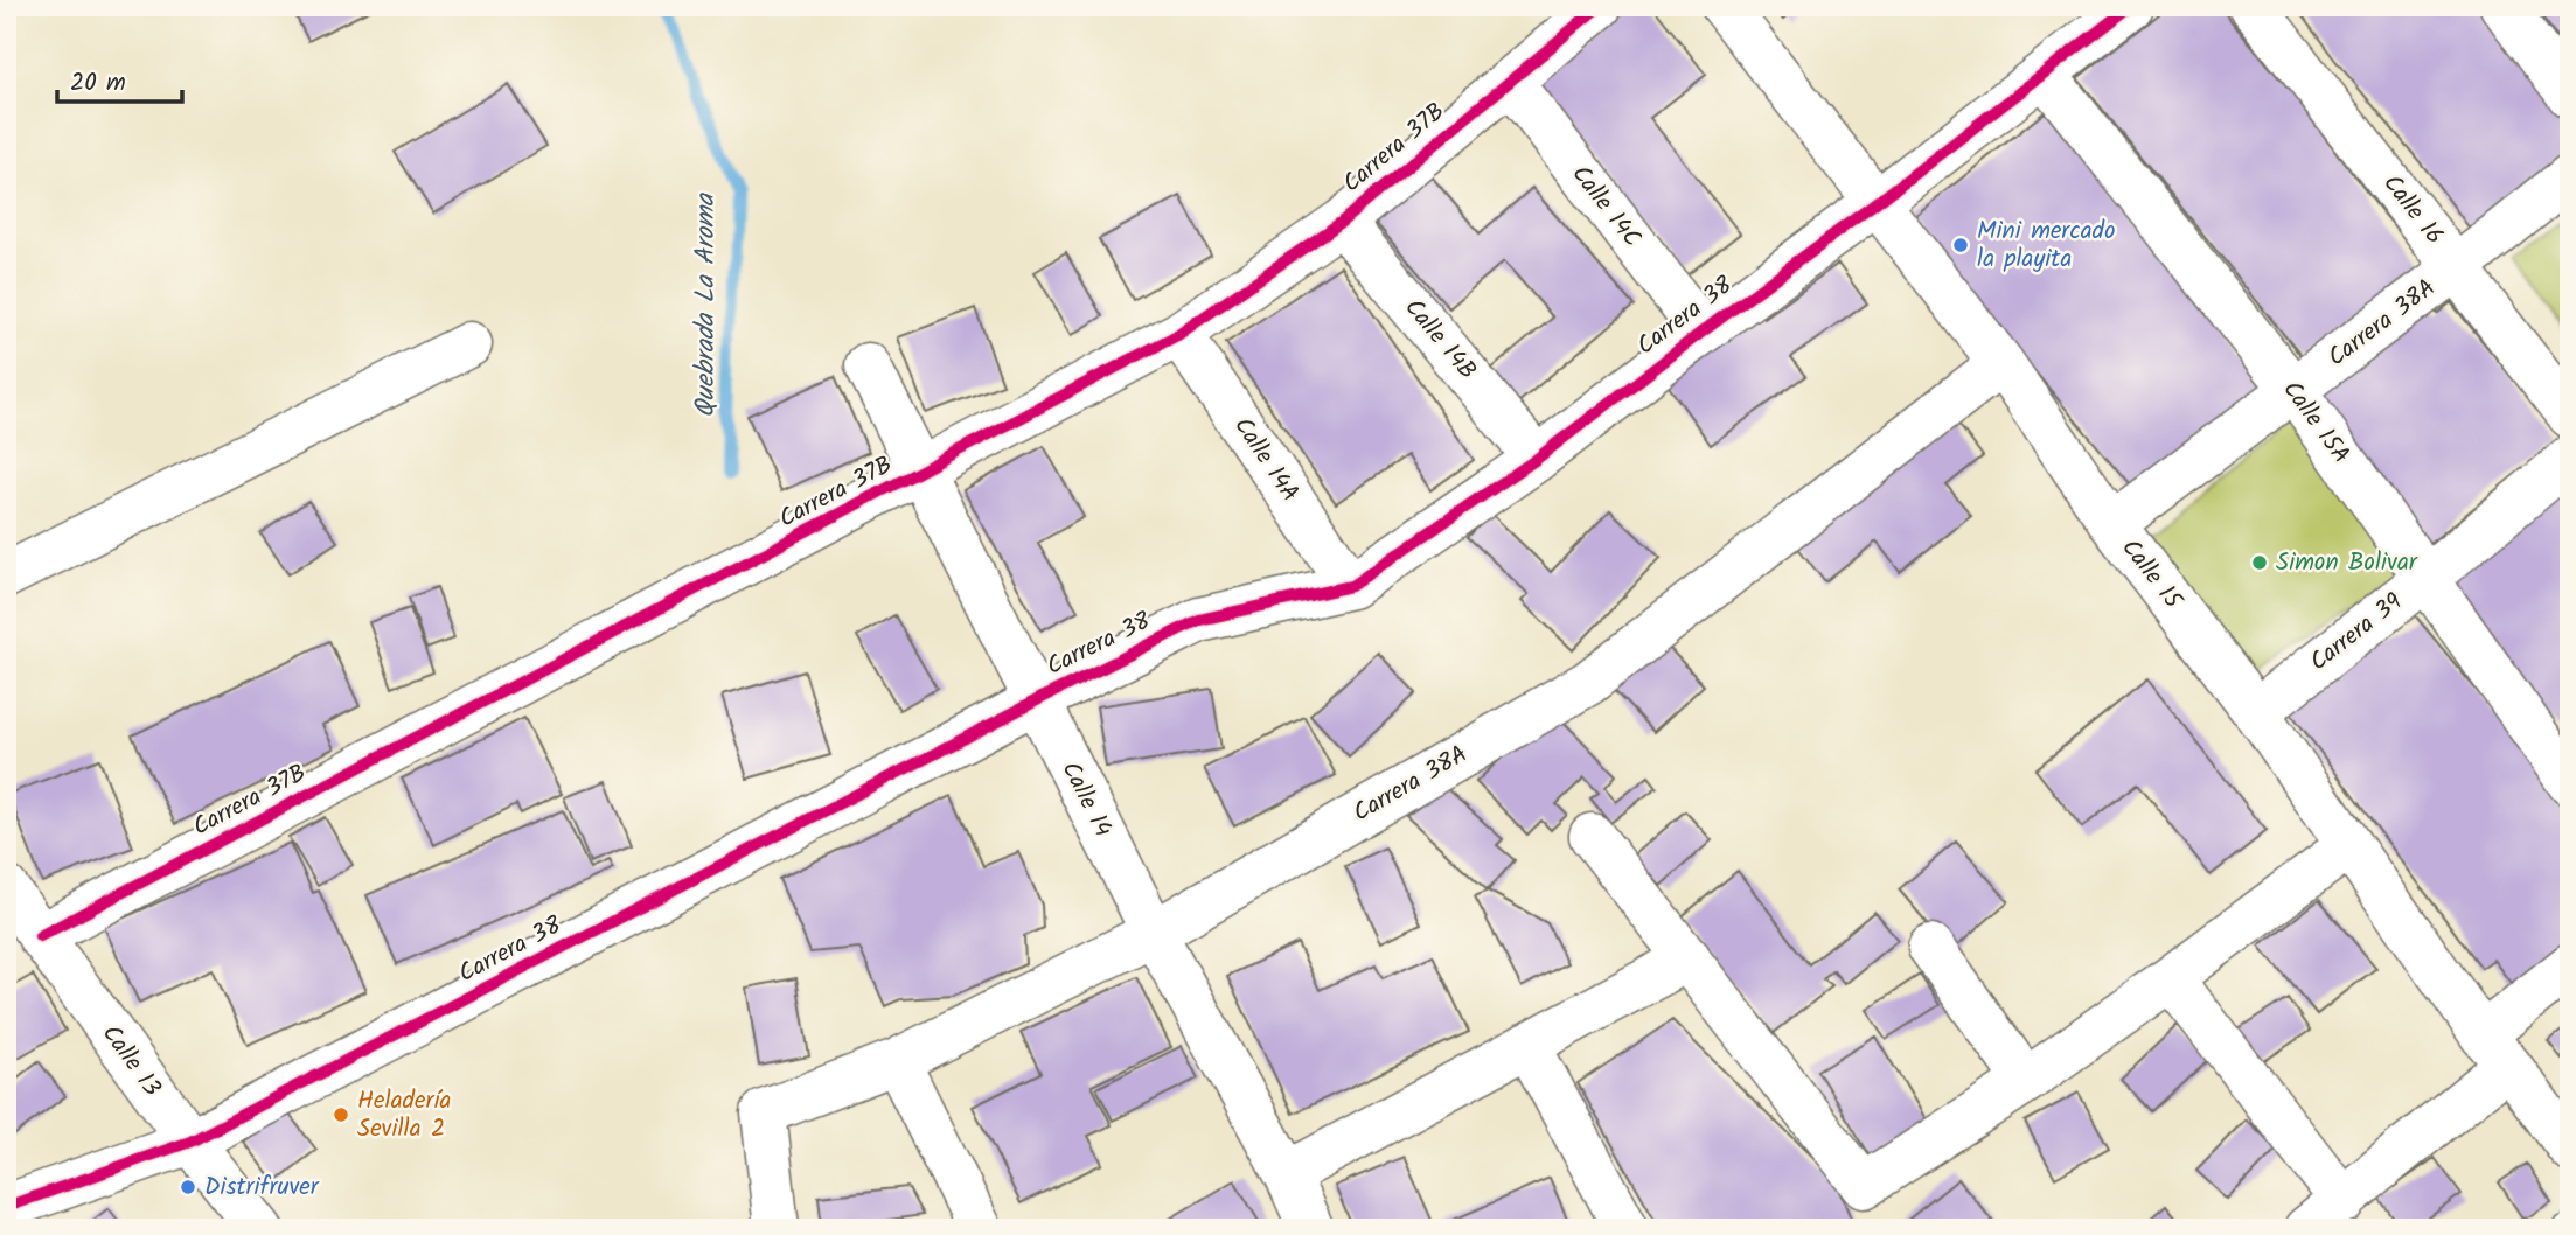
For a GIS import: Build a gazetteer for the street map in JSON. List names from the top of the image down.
{
  "streets": {
    "street": [
      "Carrera 37B",
      "Calle 14C",
      "Calle 16",
      "Carrera 38",
      "Carrera 38A",
      "Calle 14B",
      "Calle 15A",
      "Calle 14A",
      "Calle 15",
      "Carrera 39",
      "Calle 14",
      "Calle 13"
    ]
  },
  "crossings": [
    ["Carrera 37B", "Calle 14C"],
    ["Carrera 37B", "Calle 14B"],
    ["Carrera 37B", "Calle 14A"],
    ["Carrera 37B", "Calle 14"],
    ["Carrera 37B", "Calle 13"],
    ["Calle 14C", "Carrera 38"],
    ["Calle 16", "Carrera 38A"],
    ["Carrera 38", "Calle 14B"],
    ["Carrera 38", "Calle 15A"],
    ["Carrera 38", "Calle 14A"],
    ["Carrera 38", "Calle 15"],
    ["Carrera 38", "Calle 14"],
    ["Carrera 38", "Calle 13"],
    ["Carrera 38A", "Calle 15A"],
    ["Carrera 38A", "Calle 15"],
    ["Carrera 38A", "Calle 14"],
    ["Calle 15A", "Carrera 39"],
    ["Calle 15", "Carrera 39"]
  ],
  "water": ["Quebrada La Aroma"],
  "places": [
    "Mini mercado la playita",
    "Simon Bolivar",
    "Heladería Sevilla 2",
    "Distrifruver"
  ],
  "scale_bar": "20 m"
}
